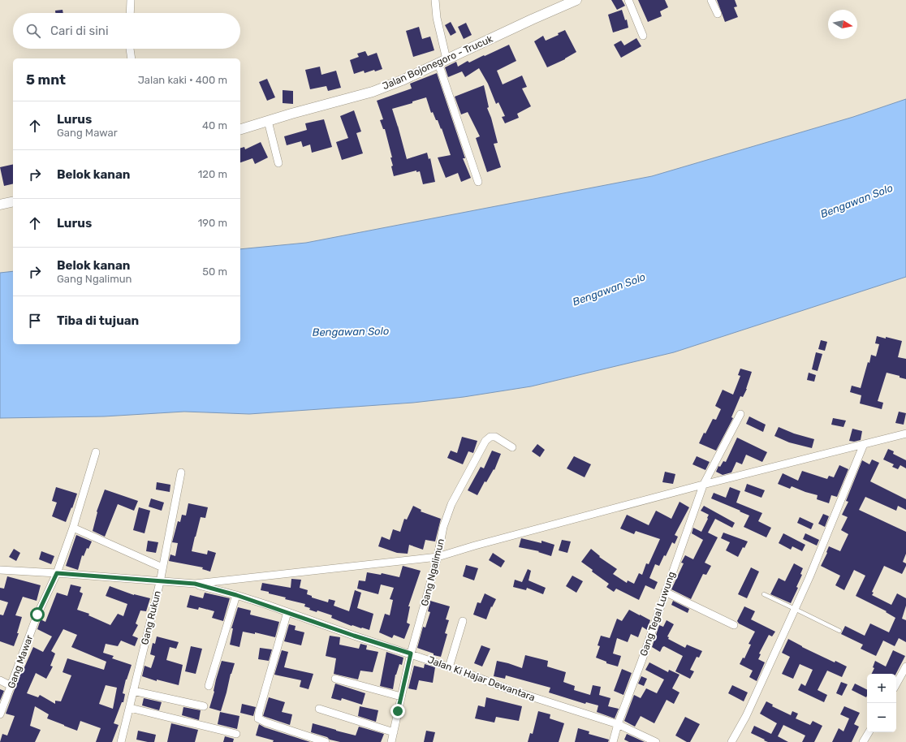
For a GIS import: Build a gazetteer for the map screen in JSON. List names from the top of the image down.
{
  "streets": {
    "street": [
      "Jalan Bojonegoro - Trucuk",
      "Gang Ngalimun",
      "Gang Tegal Luwung",
      "Gang Rukun",
      "Gang Mawar",
      "Jalan Ki Hajar Dewantara"
    ]
  },
  "crossings": [
    ["Gang Ngalimun", "Jalan Ki Hajar Dewantara"],
    ["Gang Tegal Luwung", "Jalan Ki Hajar Dewantara"]
  ],
  "water": ["Bengawan Solo"],
  "north": "right",
  "page": {
    "search": "Cari di sini",
    "heading": ["5 mnt", "Jalan kaki · 400 m"],
    "list": [
      ["Lurus", "Gang Mawar", "40 m"],
      ["Belok kanan", "120 m"],
      ["Lurus", "190 m"],
      ["Belok kanan", "Gang Ngalimun", "50 m"],
      "Tiba di tujuan"
    ],
    "map_buttons": ["+", "−"]
  }
}
